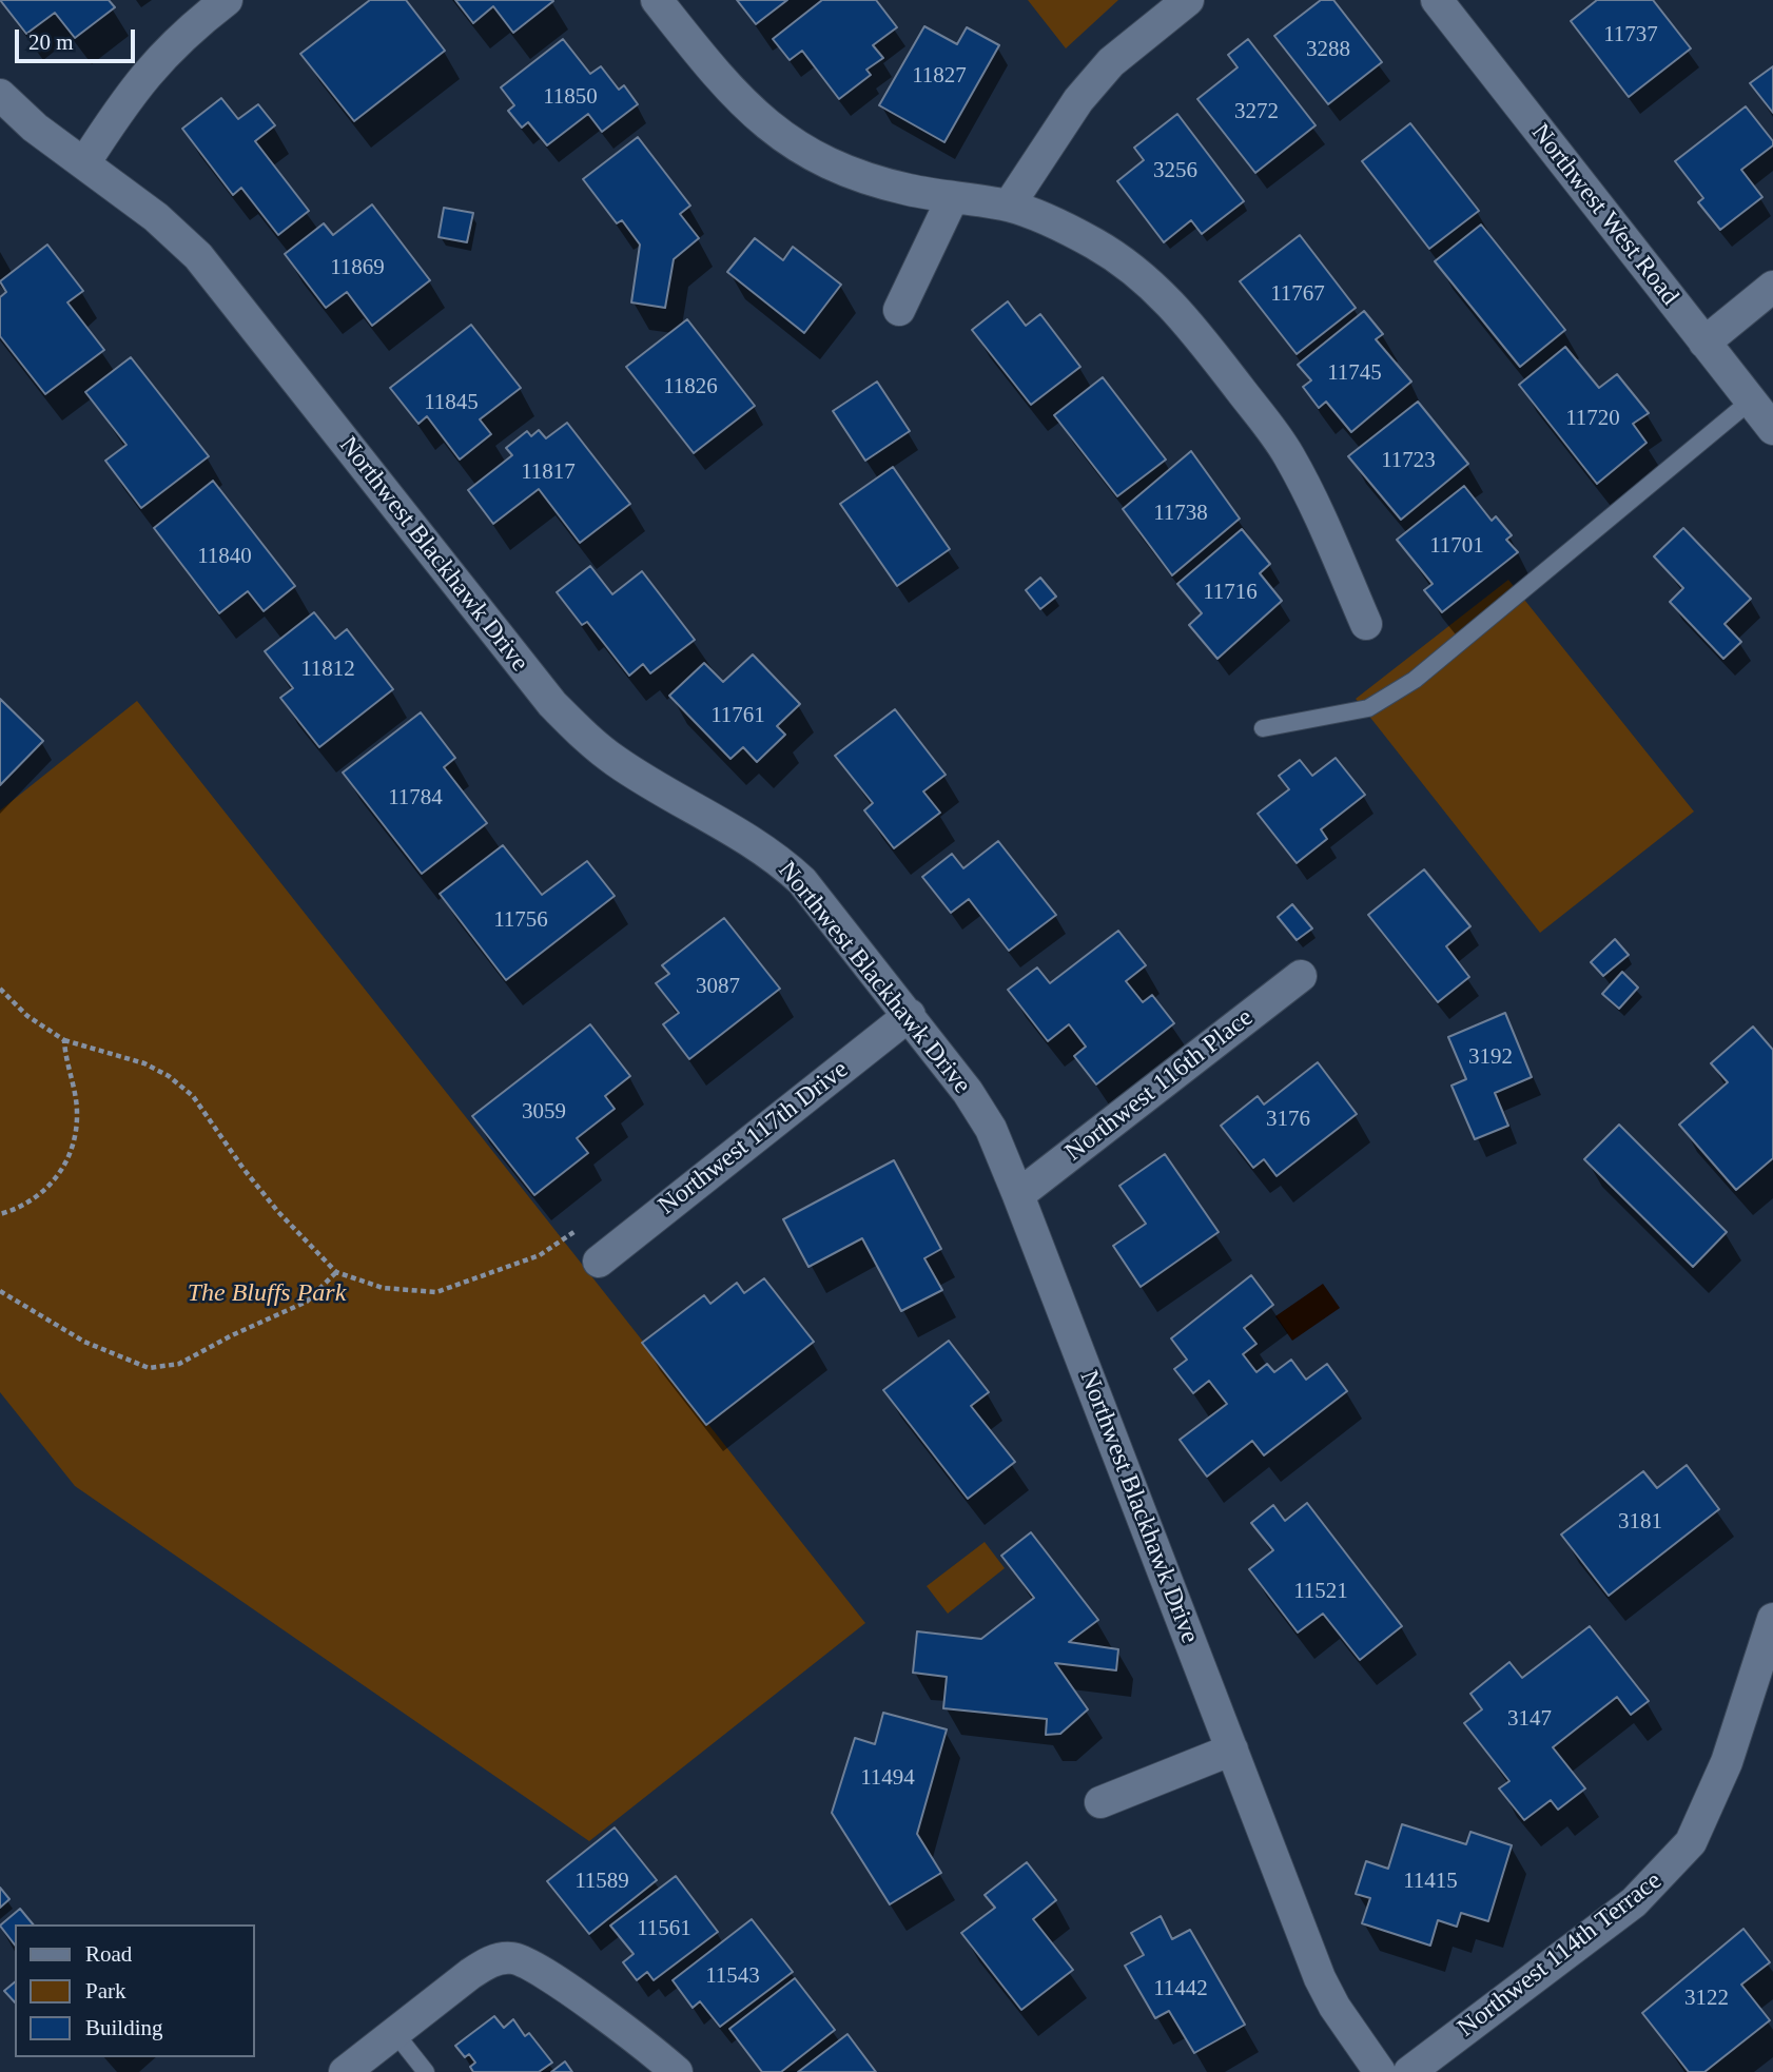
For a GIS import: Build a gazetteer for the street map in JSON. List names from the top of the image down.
{
  "streets": {
    "street": [
      "Northwest West Road",
      "Northwest Blackhawk Drive",
      "Northwest 116th Place",
      "Northwest 117th Drive",
      "Northwest 114th Terrace"
    ]
  },
  "crossings": [
    ["Northwest Blackhawk Drive", "Northwest 116th Place"],
    ["Northwest Blackhawk Drive", "Northwest 117th Drive"]
  ],
  "parks": ["The Bluffs Park"],
  "house_numbers": [
    "11737",
    "3288",
    "11827",
    "11850",
    "3272",
    "3256",
    "11869",
    "11767",
    "11745",
    "11826",
    "11845",
    "11720",
    "11723",
    "11817",
    "11738",
    "11701",
    "11840",
    "11716",
    "11812",
    "11761",
    "11784",
    "11756",
    "3087",
    "3192",
    "3059",
    "3176",
    "3181",
    "11521",
    "3147",
    "11494",
    "11589",
    "11415",
    "11561",
    "11543",
    "11442",
    "3122"
  ],
  "legend": ["Road", "Park", "Building"],
  "scale_bar": "20 m"
}
